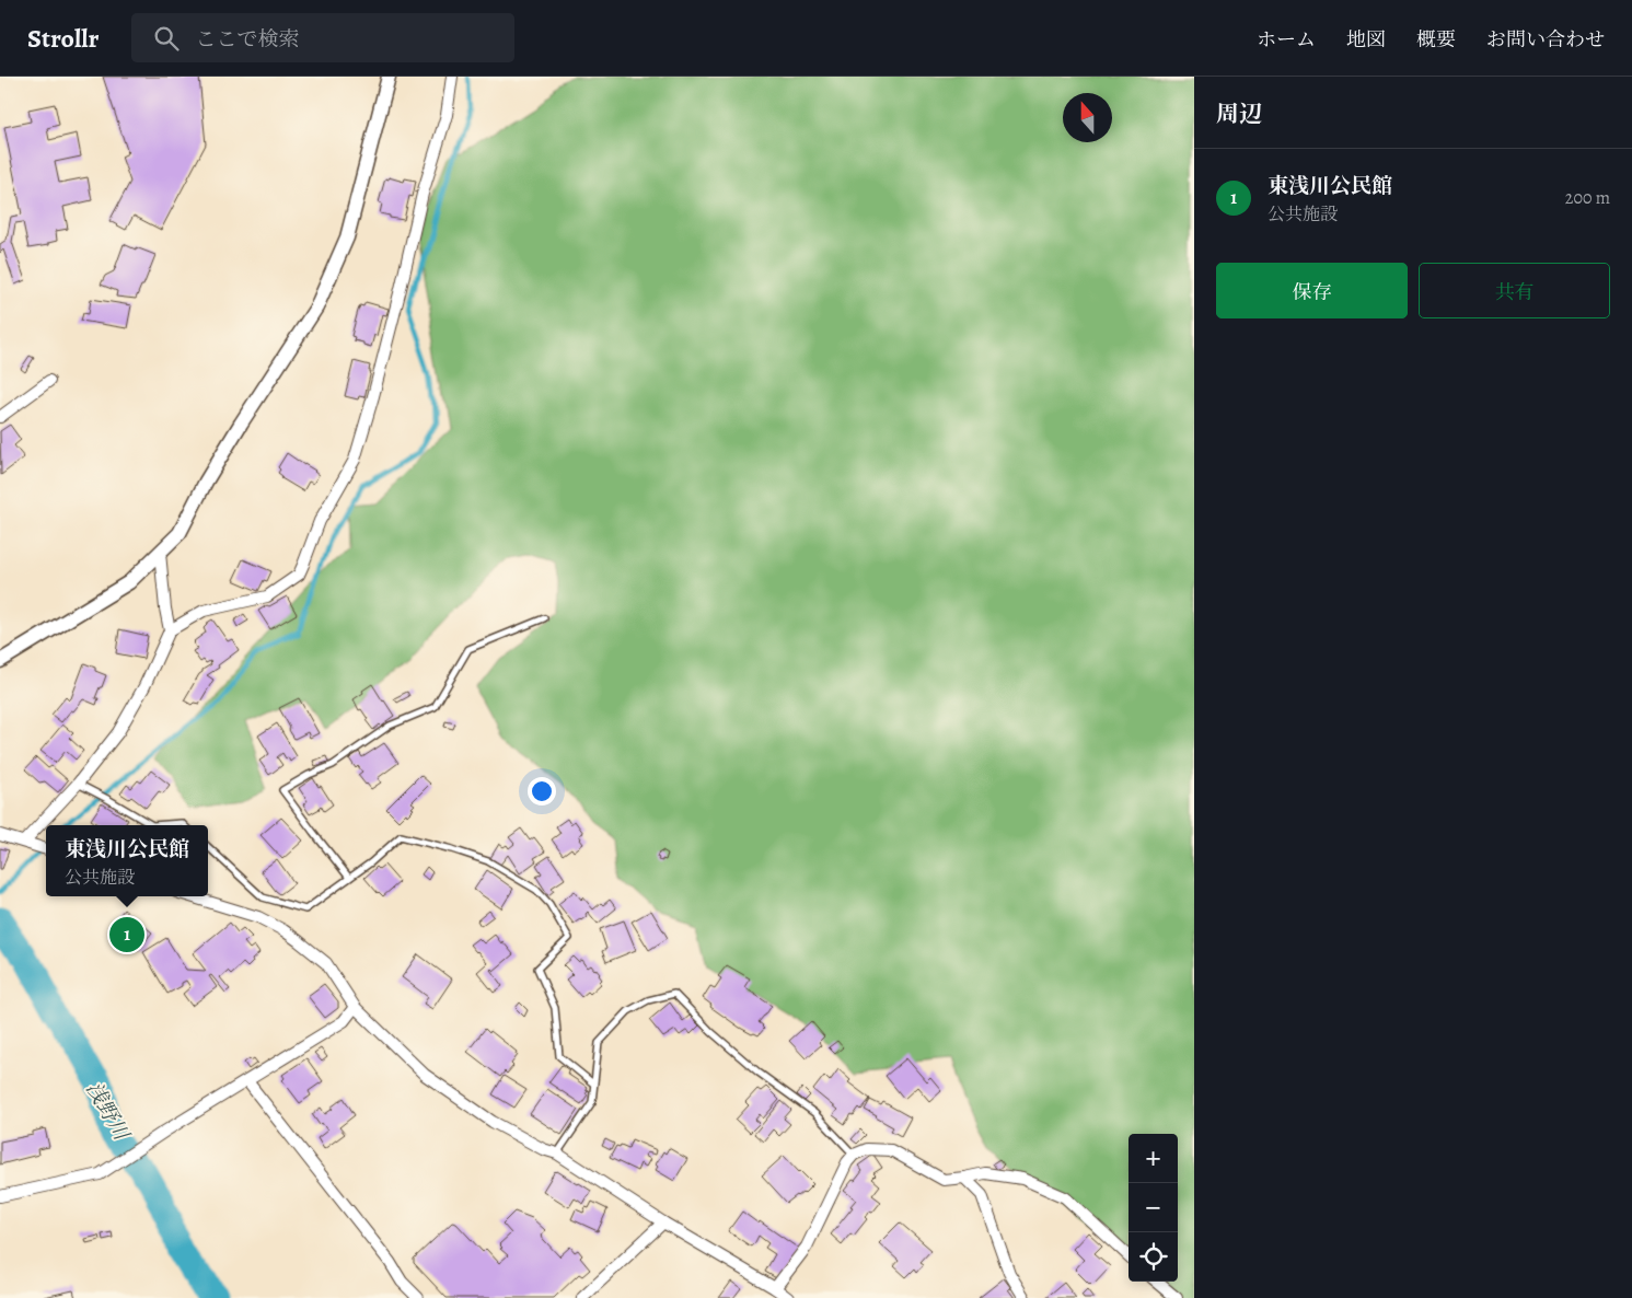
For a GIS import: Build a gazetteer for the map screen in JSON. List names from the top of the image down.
{
  "water": ["浅野川"],
  "north": "top",
  "page": {
    "header": "Strollr",
    "search": "ここで検索",
    "nav": [
      "ホーム",
      "地図",
      "概要",
      "お問い合わせ"
    ],
    "heading": "周辺",
    "list": [
      {
        "mark": "1",
        "name": "東浅川公民館",
        "note": "公共施設",
        "value": "200 m"
      }
    ],
    "buttons": ["保存", "共有"],
    "popup": ["東浅川公民館", "公共施設"],
    "pins": "1",
    "map_buttons": ["+", "−"]
  }
}
